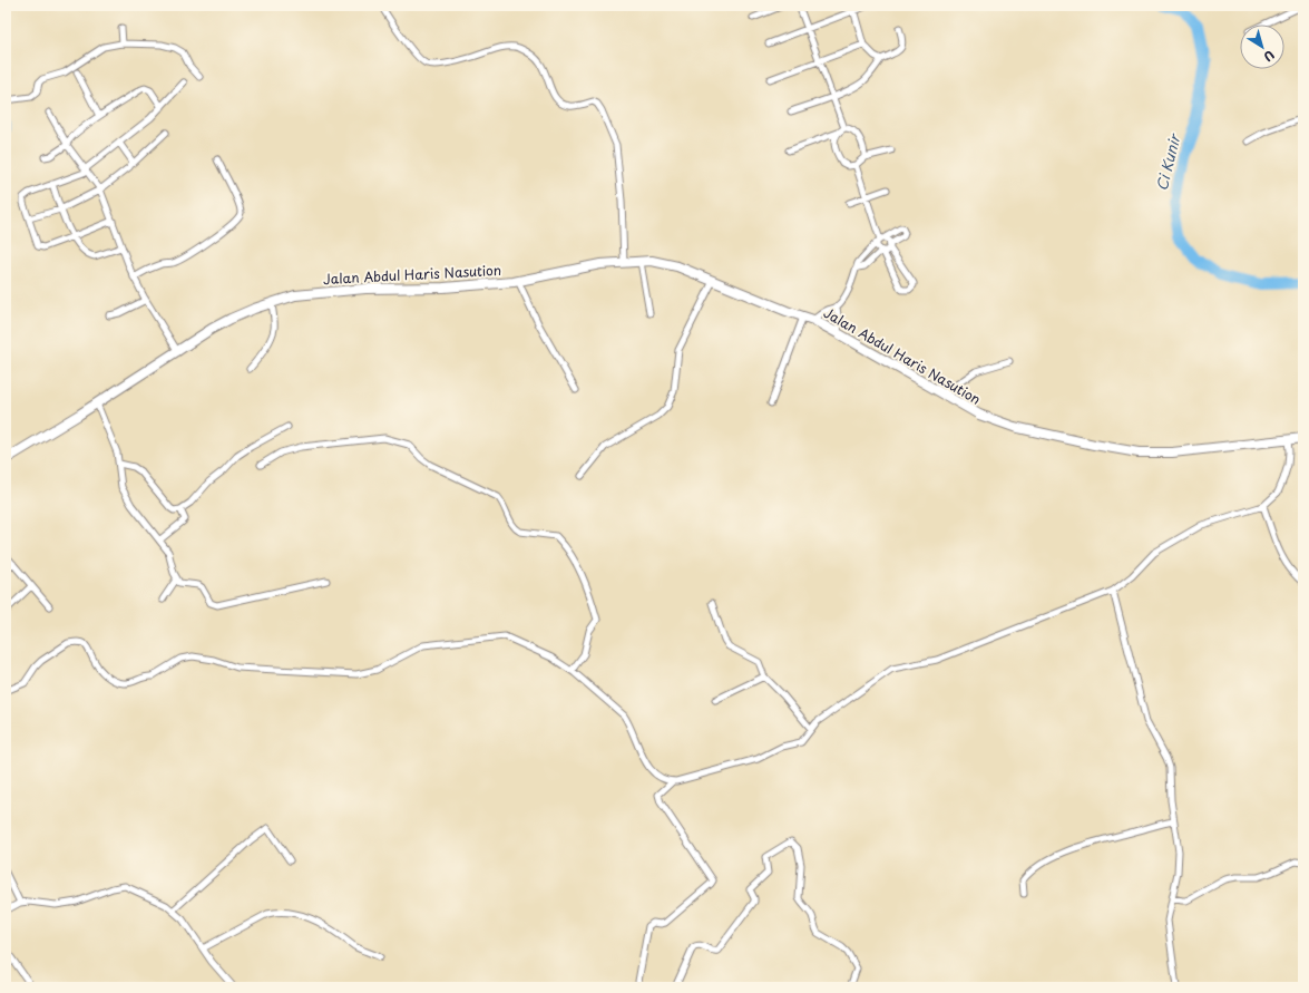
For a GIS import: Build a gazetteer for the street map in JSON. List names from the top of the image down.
{
  "streets": {
    "main road": ["Jalan Abdul Haris Nasution"]
  },
  "water": ["Ci Kunir"],
  "north": "bottom right"
}
